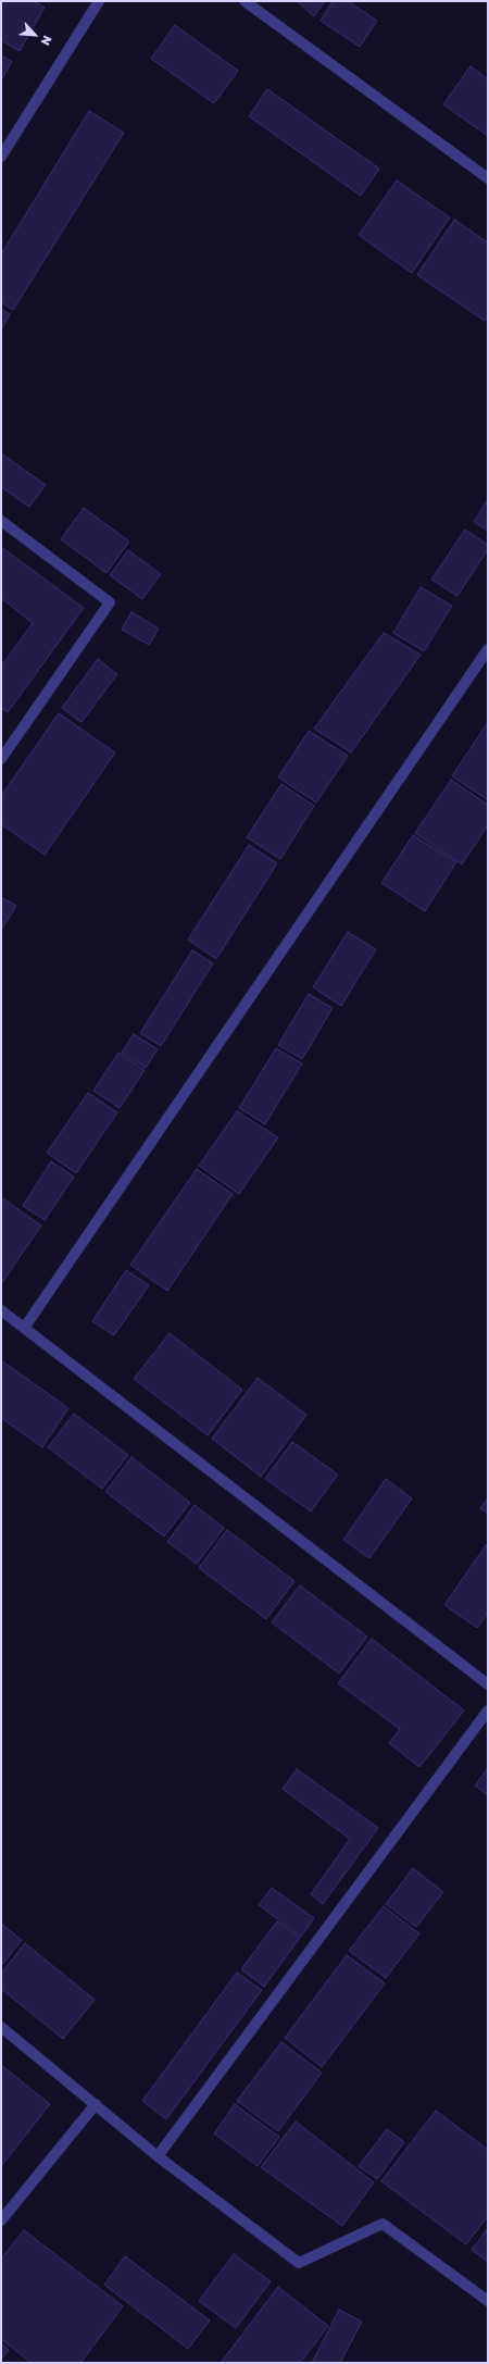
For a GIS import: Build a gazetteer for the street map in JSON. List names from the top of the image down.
{
  "north": "bottom right"
}
